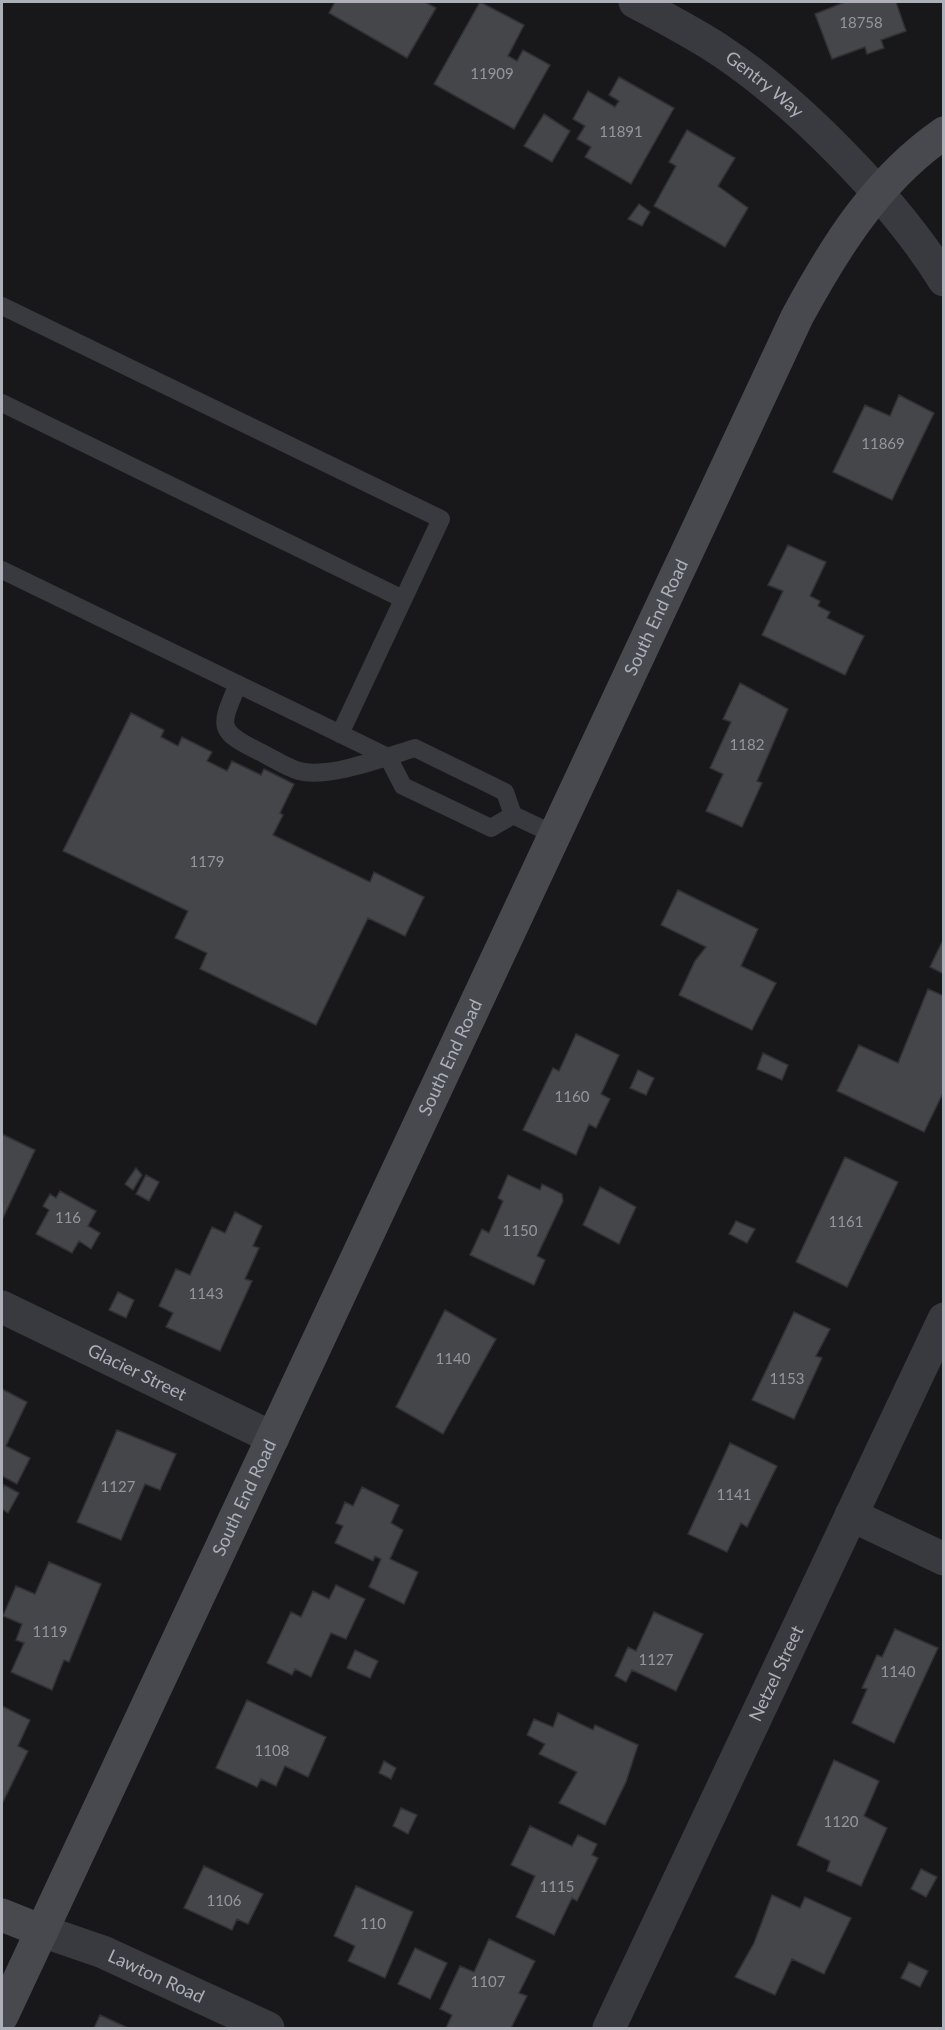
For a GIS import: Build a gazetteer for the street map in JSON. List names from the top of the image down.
{
  "streets": {
    "main road": ["South End Road"],
    "street": [
      "Gentry Way",
      "Glacier Street",
      "Netzel Street",
      "Lawton Road"
    ]
  },
  "crossings": [
    ["Gentry Way", "South End Road"],
    ["South End Road", "Glacier Street"],
    ["South End Road", "Lawton Road"]
  ],
  "house_numbers": [
    "18758",
    "11909",
    "11891",
    "11869",
    "1182",
    "1179",
    "1160",
    "116",
    "1161",
    "1150",
    "1143",
    "1140",
    "1153",
    "1127",
    "1141",
    "1119",
    "1127",
    "1140",
    "1108",
    "1120",
    "1115",
    "1106",
    "110",
    "1107"
  ]
}
